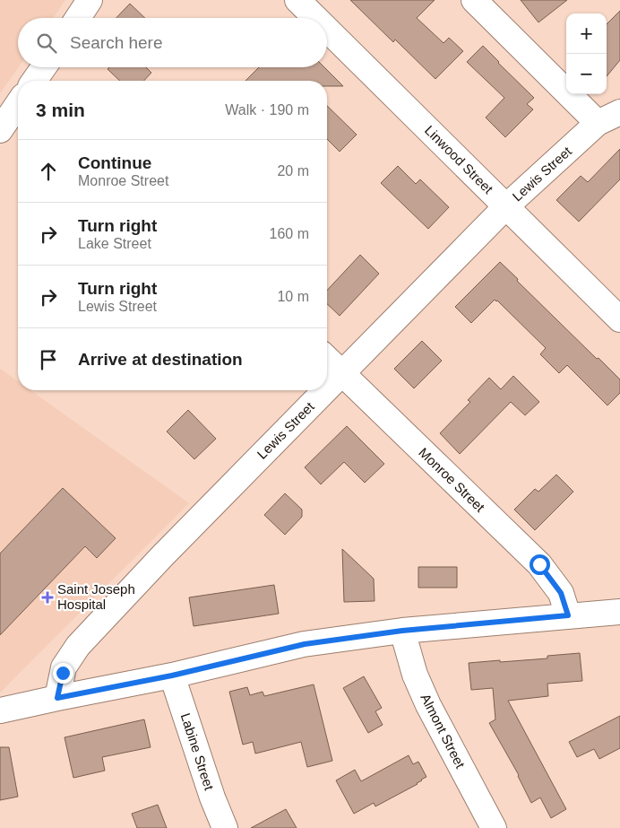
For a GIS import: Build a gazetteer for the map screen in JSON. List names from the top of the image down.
{
  "streets": {
    "street": [
      "Linwood Street",
      "Lewis Street",
      "Monroe Street",
      "Almont Street",
      "Labine Street"
    ]
  },
  "crossings": [
    ["Linwood Street", "Lewis Street"],
    ["Lewis Street", "Monroe Street"]
  ],
  "places": {
    "health": ["Saint Joseph Hospital"]
  },
  "page": {
    "map_buttons": ["+", "−"],
    "search": "Search here",
    "heading": ["3 min", "Walk · 190 m"],
    "list": [
      ["Continue", "Monroe Street", "20 m"],
      ["Turn right", "Lake Street", "160 m"],
      ["Turn right", "Lewis Street", "10 m"],
      "Arrive at destination"
    ]
  }
}
